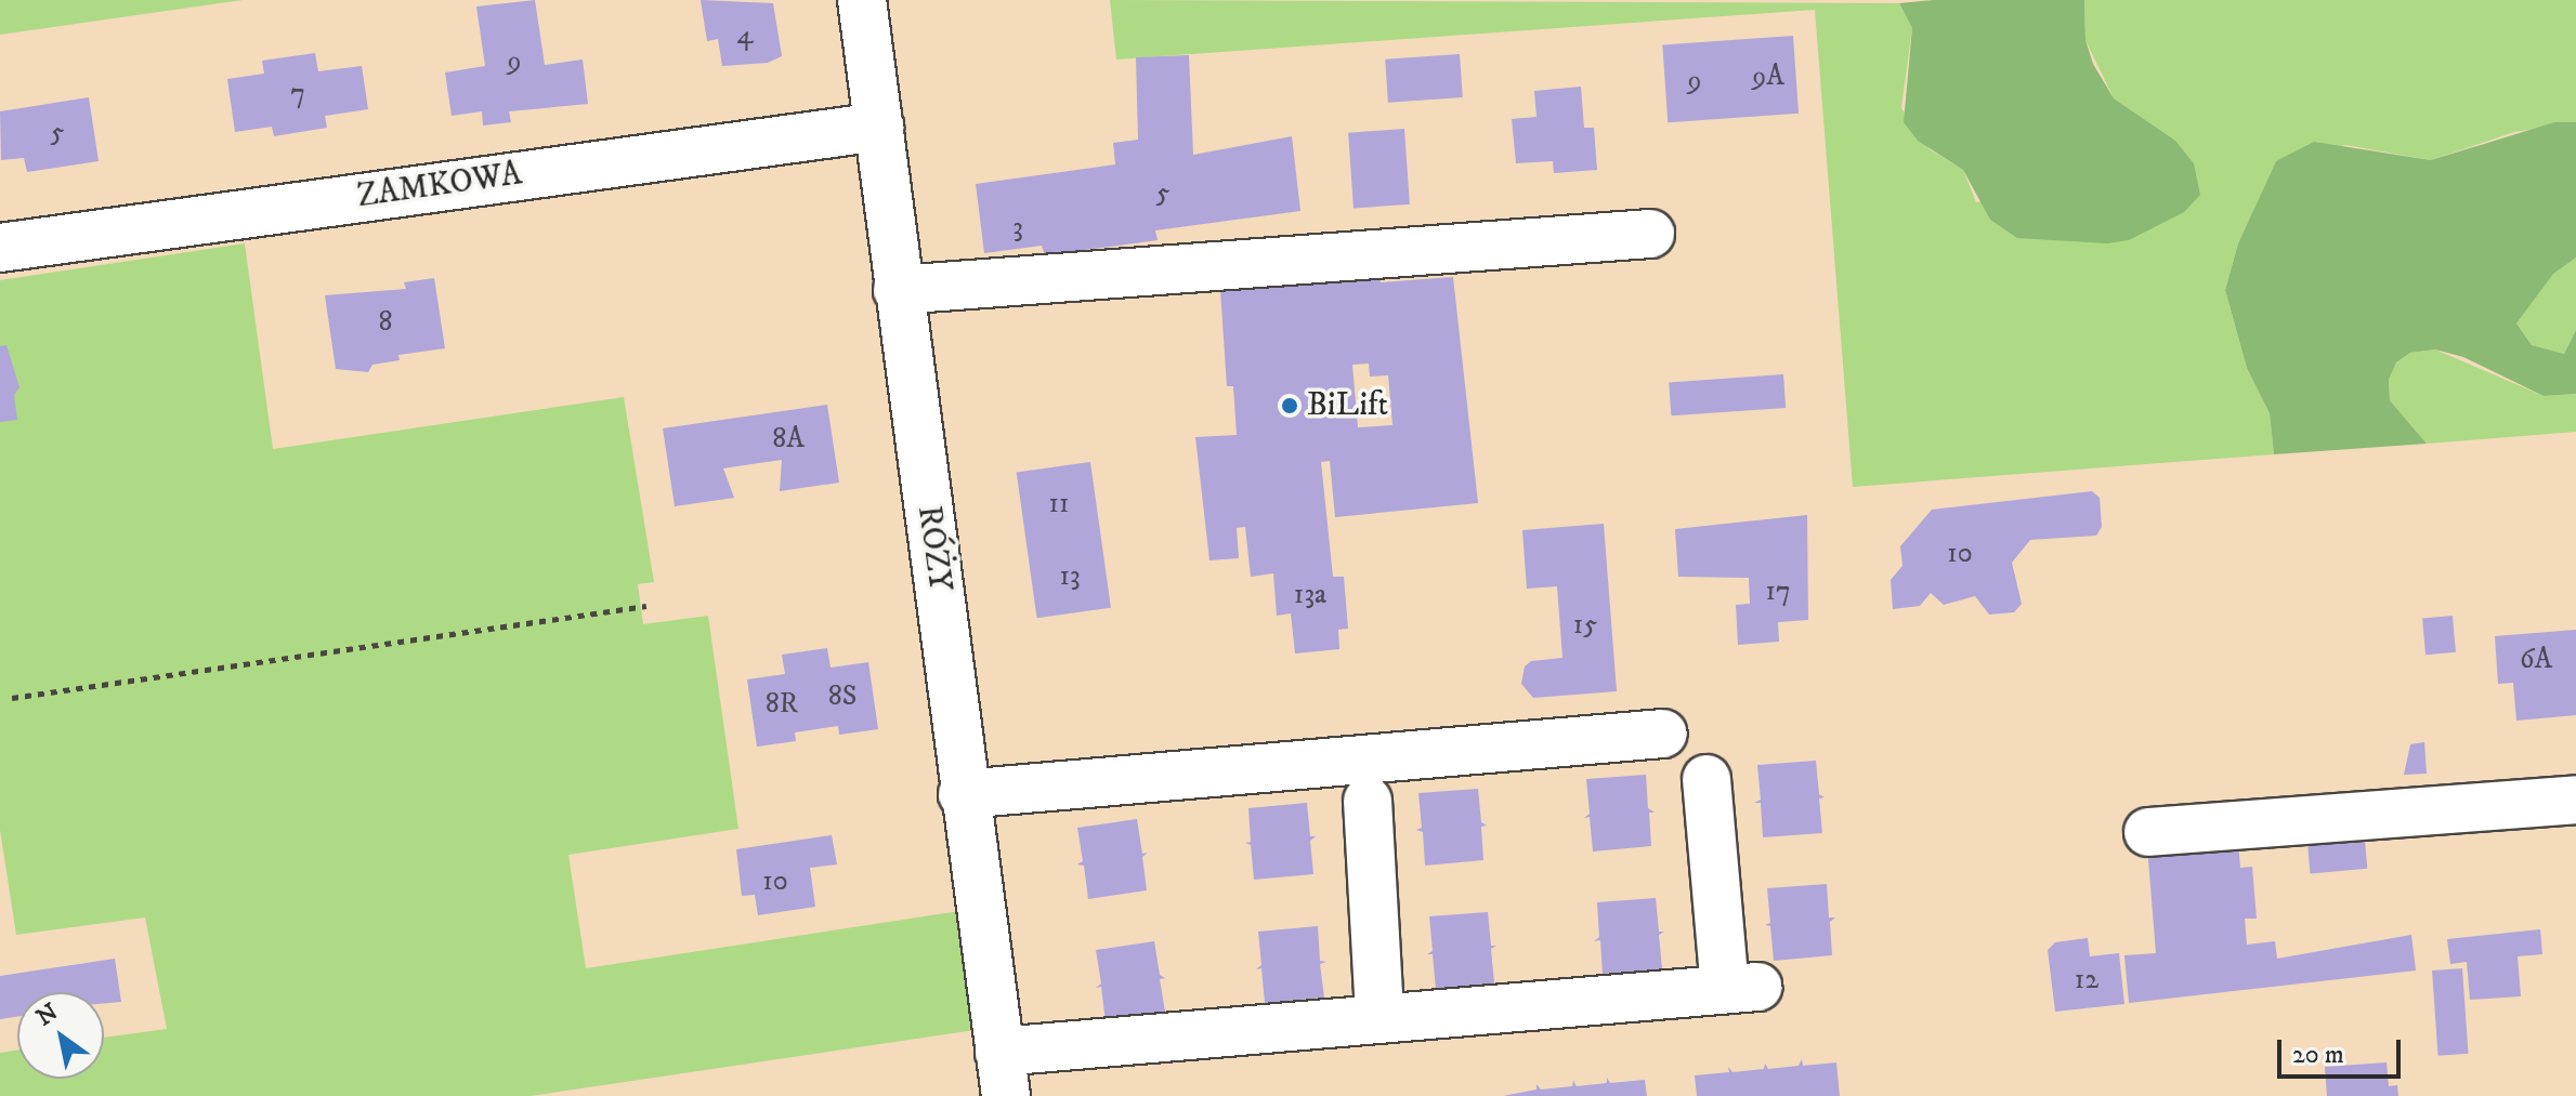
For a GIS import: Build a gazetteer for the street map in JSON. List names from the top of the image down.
{
  "streets": {
    "street": ["ZAMKOWA", "RÓŻY"]
  },
  "crossings": [
    ["ZAMKOWA", "RÓŻY"]
  ],
  "places": ["BiLift"],
  "house_numbers": [
    "4",
    "9",
    "9A",
    "9",
    "7",
    "5",
    "5",
    "3",
    "8",
    "8A",
    "11",
    "10",
    "13",
    "17",
    "13a",
    "15",
    "6A",
    "8S",
    "8R",
    "10",
    "12"
  ],
  "scale_bar": "20 m",
  "north": "top left"
}
